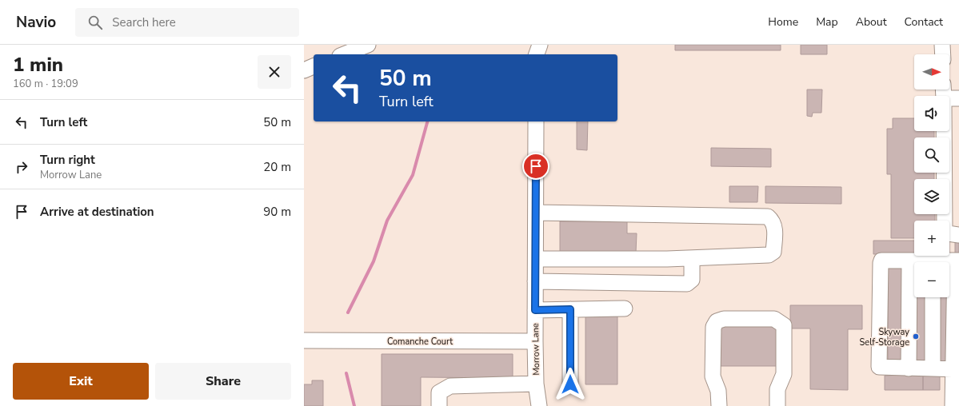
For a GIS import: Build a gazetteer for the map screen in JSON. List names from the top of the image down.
{
  "streets": {
    "street": ["Comanche Court", "Morrow Lane"]
  },
  "crossings": [
    ["Comanche Court", "Morrow Lane"]
  ],
  "places": ["Skyway Self-Storage"],
  "north": "right",
  "page": {
    "header": "Navio",
    "search": "Search here",
    "nav": [
      "Home",
      "Map",
      "About",
      "Contact"
    ],
    "heading": ["1 min", "160 m · 19:09"],
    "map_buttons": ["+", "−"],
    "turn": ["50 m", "Turn left"],
    "list": [
      {
        "name": "Turn left",
        "value": "50 m"
      },
      {
        "name": "Turn right",
        "note": "Morrow Lane",
        "value": "20 m"
      },
      {
        "name": "Arrive at destination",
        "value": "90 m"
      }
    ],
    "buttons": ["Exit", "Share"]
  }
}
